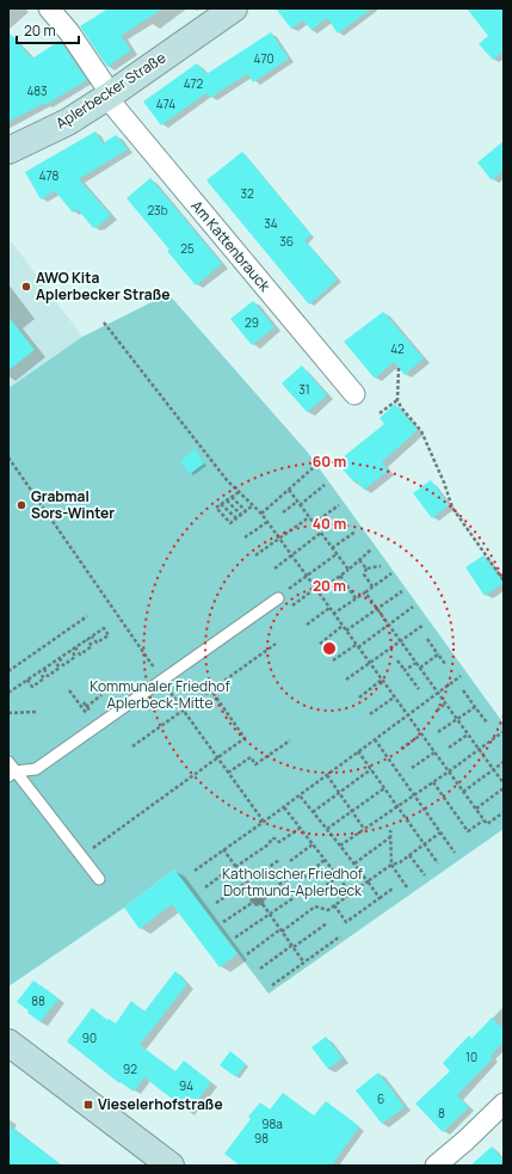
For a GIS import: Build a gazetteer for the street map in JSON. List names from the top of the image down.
{
  "streets": {
    "main road": ["Aplerbecker Straße"],
    "street": ["Am Kattenbrauck"]
  },
  "crossings": [
    ["Aplerbecker Straße", "Am Kattenbrauck"]
  ],
  "parks": ["Kommunaler Friedhof Aplerbeck-Mitte", "Katholischer Friedhof Dortmund-Aplerbeck"],
  "places": {
    "other": ["AWO Kita Aplerbecker Straße", "Grabmal Sors-Winter"],
    "transit": ["Vieselerhofstraße"]
  },
  "house_numbers": [
    "470",
    "472",
    "483",
    "474",
    "478",
    "32",
    "23b",
    "34",
    "36",
    "25",
    "29",
    "42",
    "31",
    "88",
    "90",
    "10",
    "92",
    "94",
    "6",
    "8",
    "98a",
    "98"
  ],
  "scale_bar": "20 m",
  "rings": ["60 m", "40 m", "20 m"]
}
